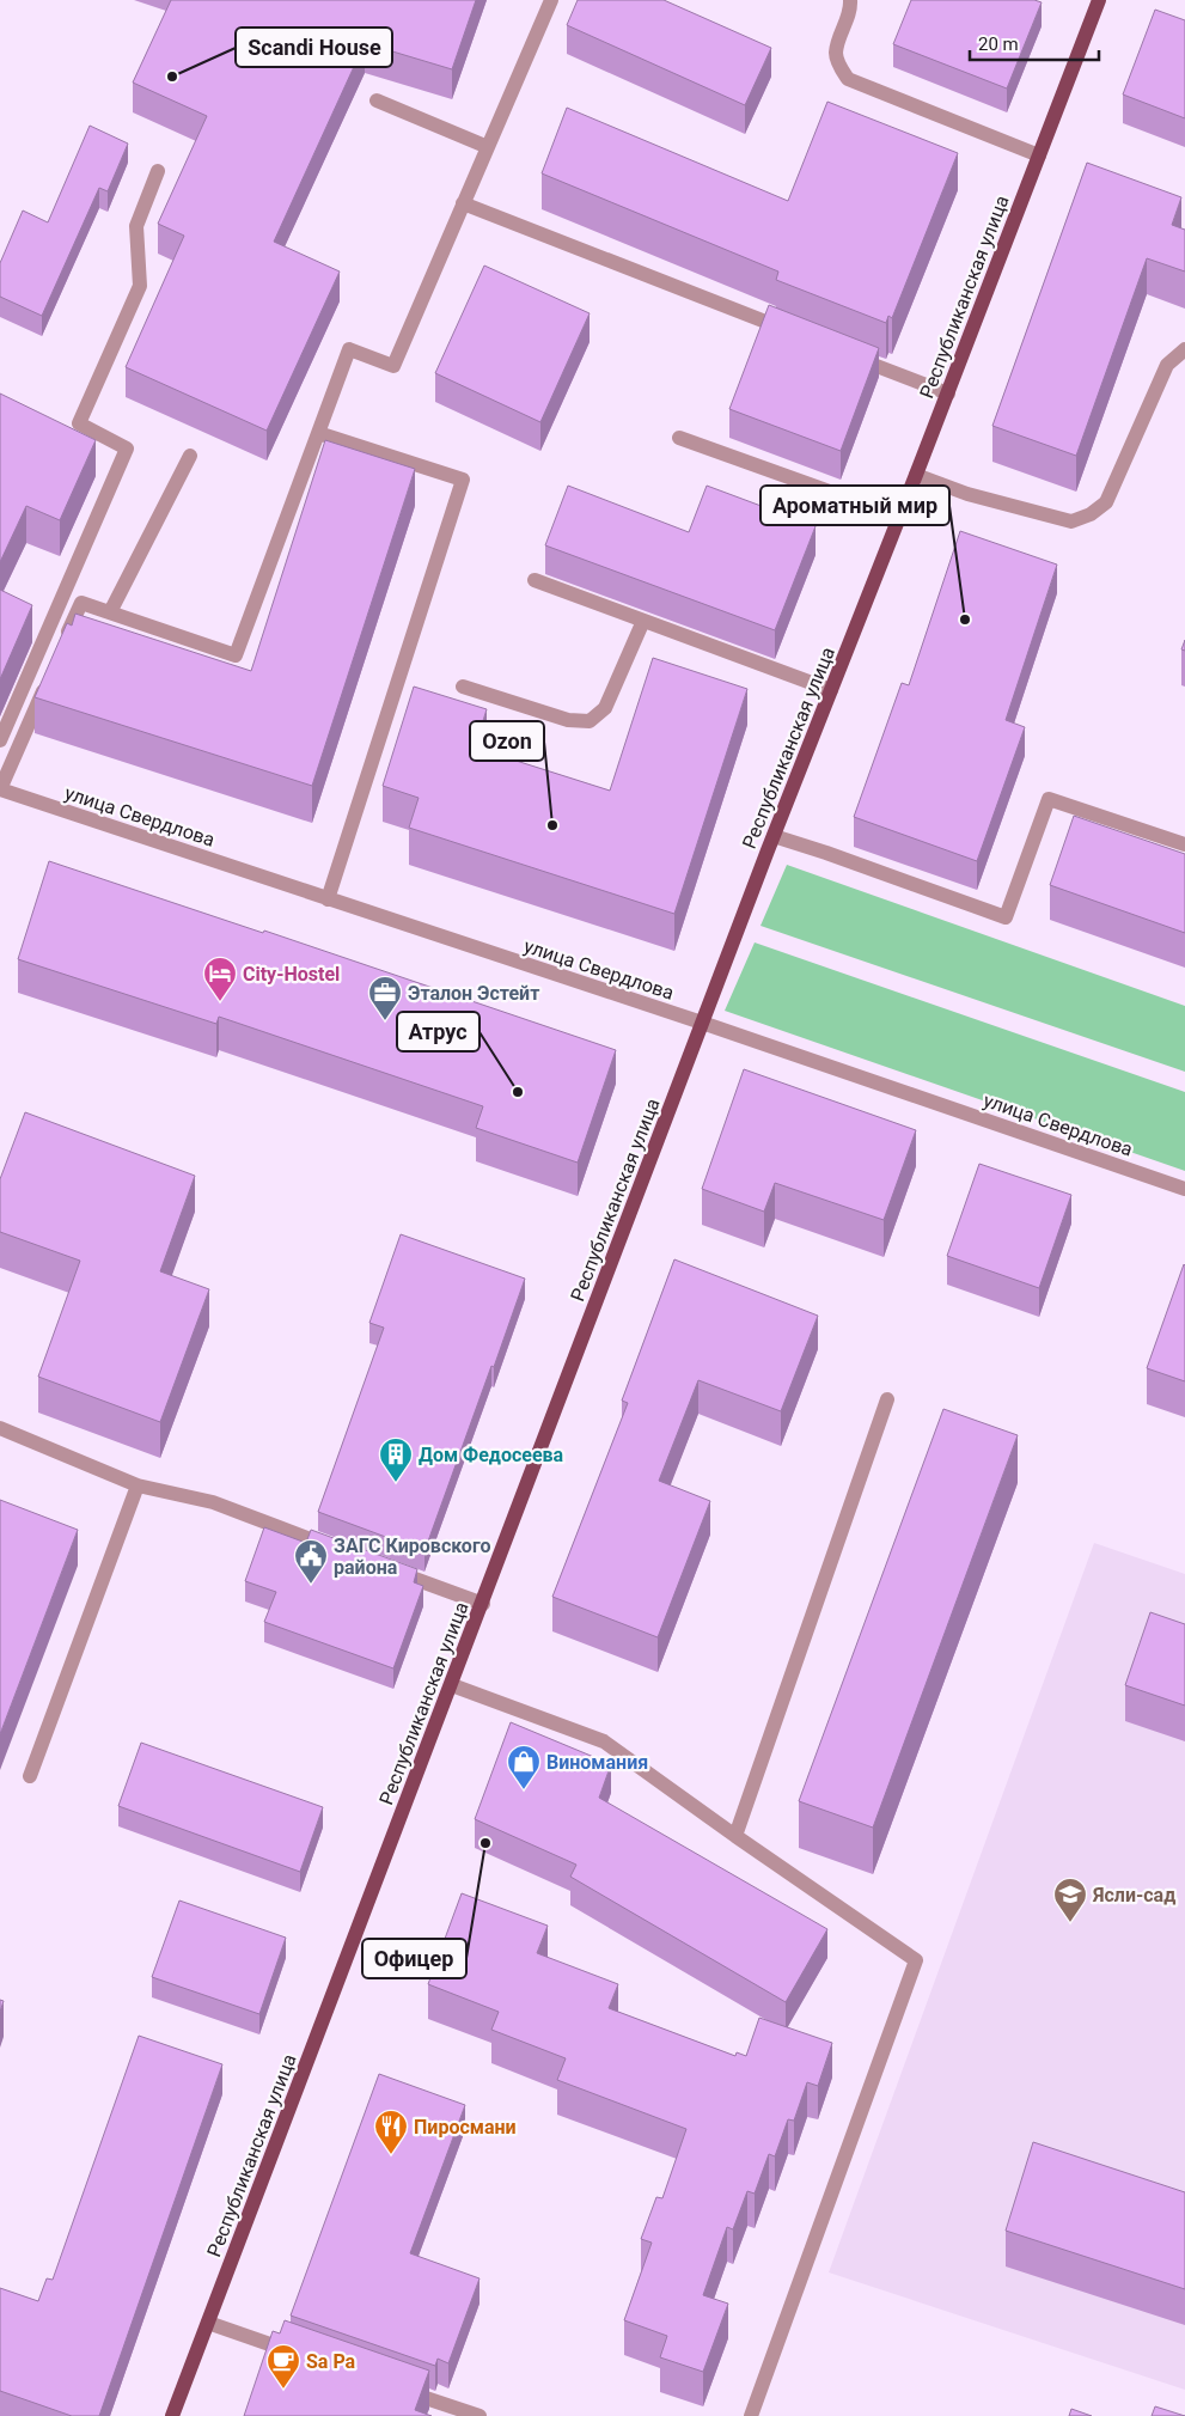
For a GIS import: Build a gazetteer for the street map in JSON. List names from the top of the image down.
{
  "streets": {
    "main road": ["Республиканская улица"],
    "street": ["улица Свердлова"]
  },
  "crossings": [
    ["Республиканская улица", "улица Свердлова"]
  ],
  "places": {
    "other": [
      "Scandi House",
      "Ароматный мир",
      "Ozon",
      "Атрус",
      "Офицер"
    ],
    "hotel": ["City-Hostel"],
    "office": ["Эталон Эстейт"],
    "building": ["Дом Федосеева"],
    "public building": ["ЗАГС Кировского района"],
    "shop": ["Виномания"],
    "school or university": ["Ясли-сад"],
    "restaurant": ["Пиросмани"],
    "cafe": ["Sa Pa"]
  },
  "scale_bar": "20 m"
}
